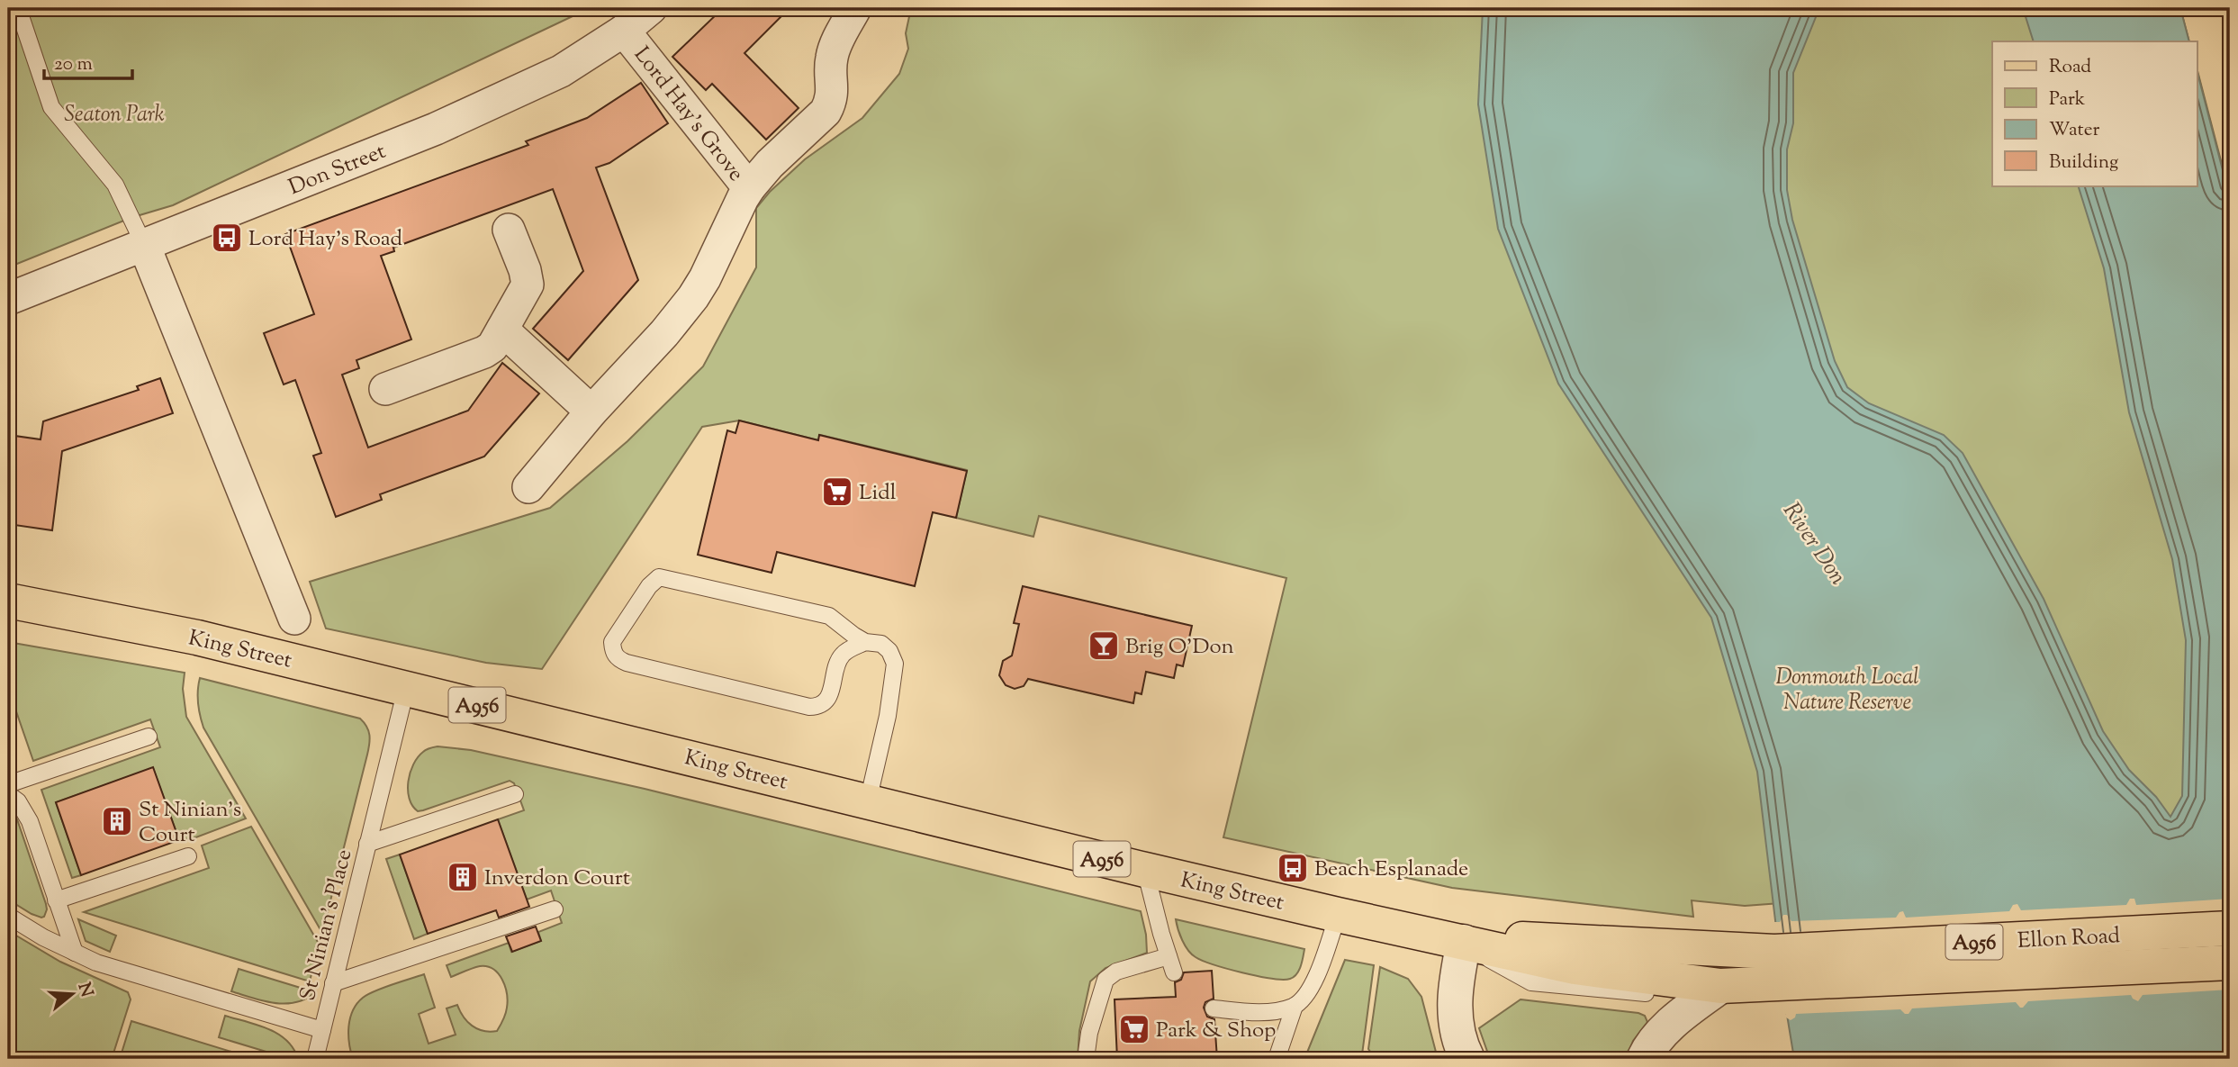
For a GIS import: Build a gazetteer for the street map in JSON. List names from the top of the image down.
{
  "streets": {
    "main road": ["King Street", "A956", "Ellon Road"],
    "street": ["Lord Hay's Grove", "Don Street"],
    "lane": ["St Ninian's Place"]
  },
  "crossings": [
    ["Lord Hay's Grove", "Don Street"],
    ["King Street", "St Ninian's Place"],
    ["King Street", "Ellon Road"]
  ],
  "water": ["River Don"],
  "parks": ["Seaton Park", "Donmouth Local Nature Reserve"],
  "places": {
    "bus stop": ["Lord Hay's Road", "Beach Esplanade"],
    "supermarket": ["Lidl", "Park & Shop"],
    "bar": ["Brig O'Don"],
    "building": ["St Ninian's Court", "Inverdon Court"]
  },
  "legend": [
    "Road",
    "Park",
    "Water",
    "Building"
  ],
  "scale_bar": "20 m",
  "north": "right"
}
